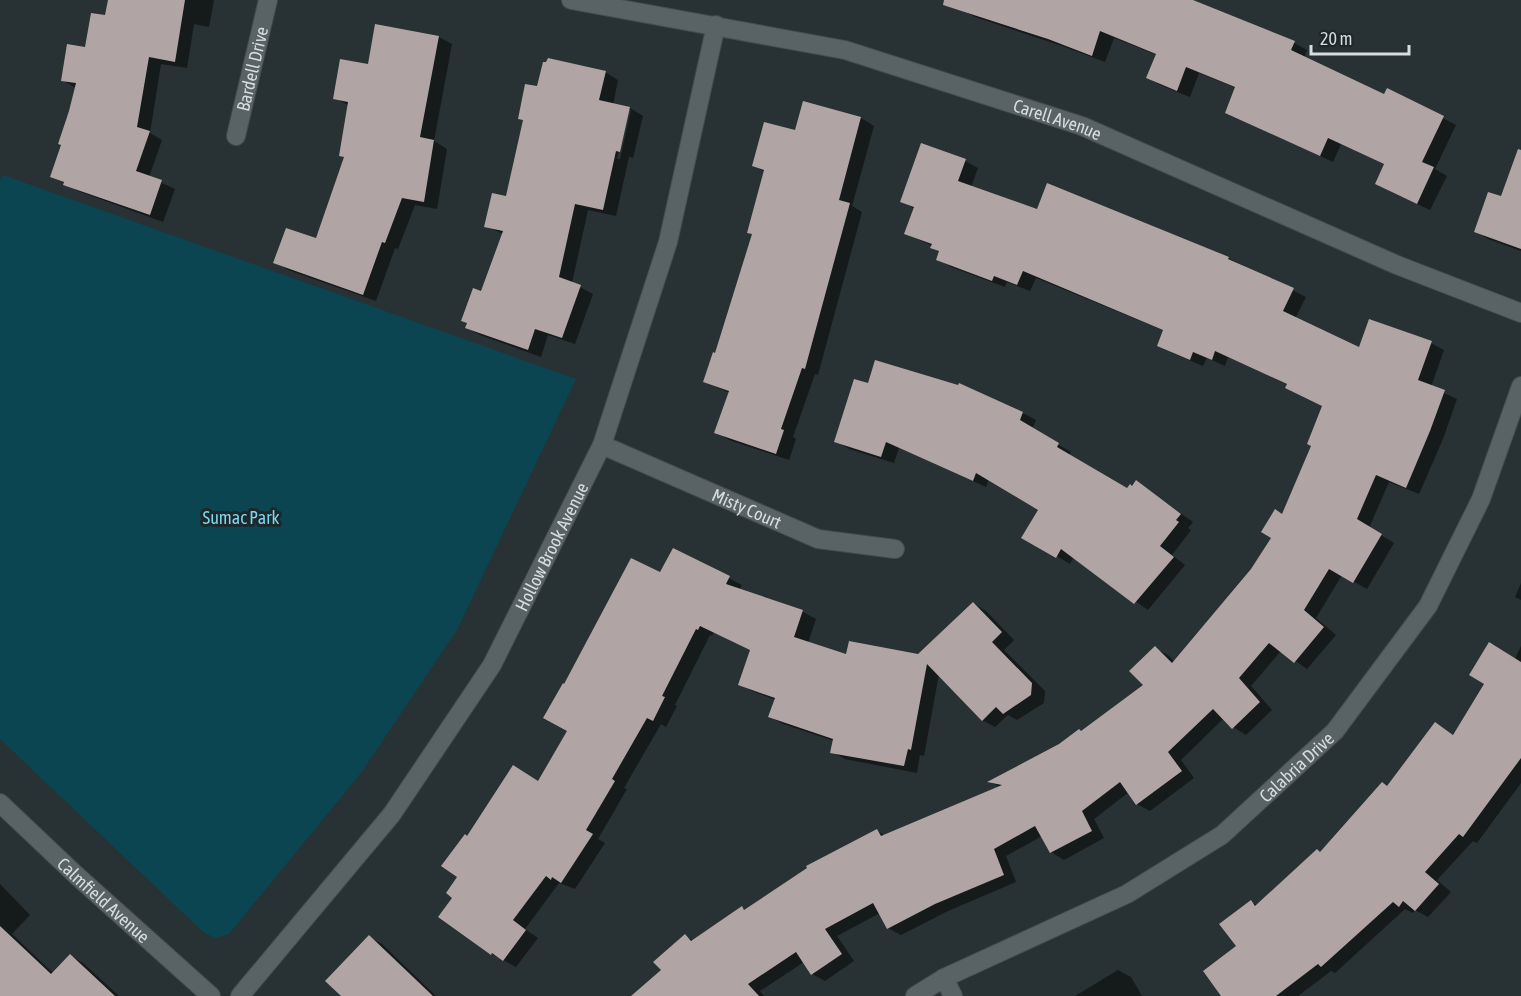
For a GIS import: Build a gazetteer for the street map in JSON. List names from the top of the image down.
{
  "streets": {
    "street": [
      "Bardell Drive",
      "Carell Avenue",
      "Misty Court",
      "Hollow Brook Avenue",
      "Calabria Drive",
      "Calmfield Avenue"
    ]
  },
  "crossings": [
    ["Carell Avenue", "Hollow Brook Avenue"],
    ["Misty Court", "Hollow Brook Avenue"]
  ],
  "parks": ["Sumac Park"],
  "scale_bar": "20 m"
}
